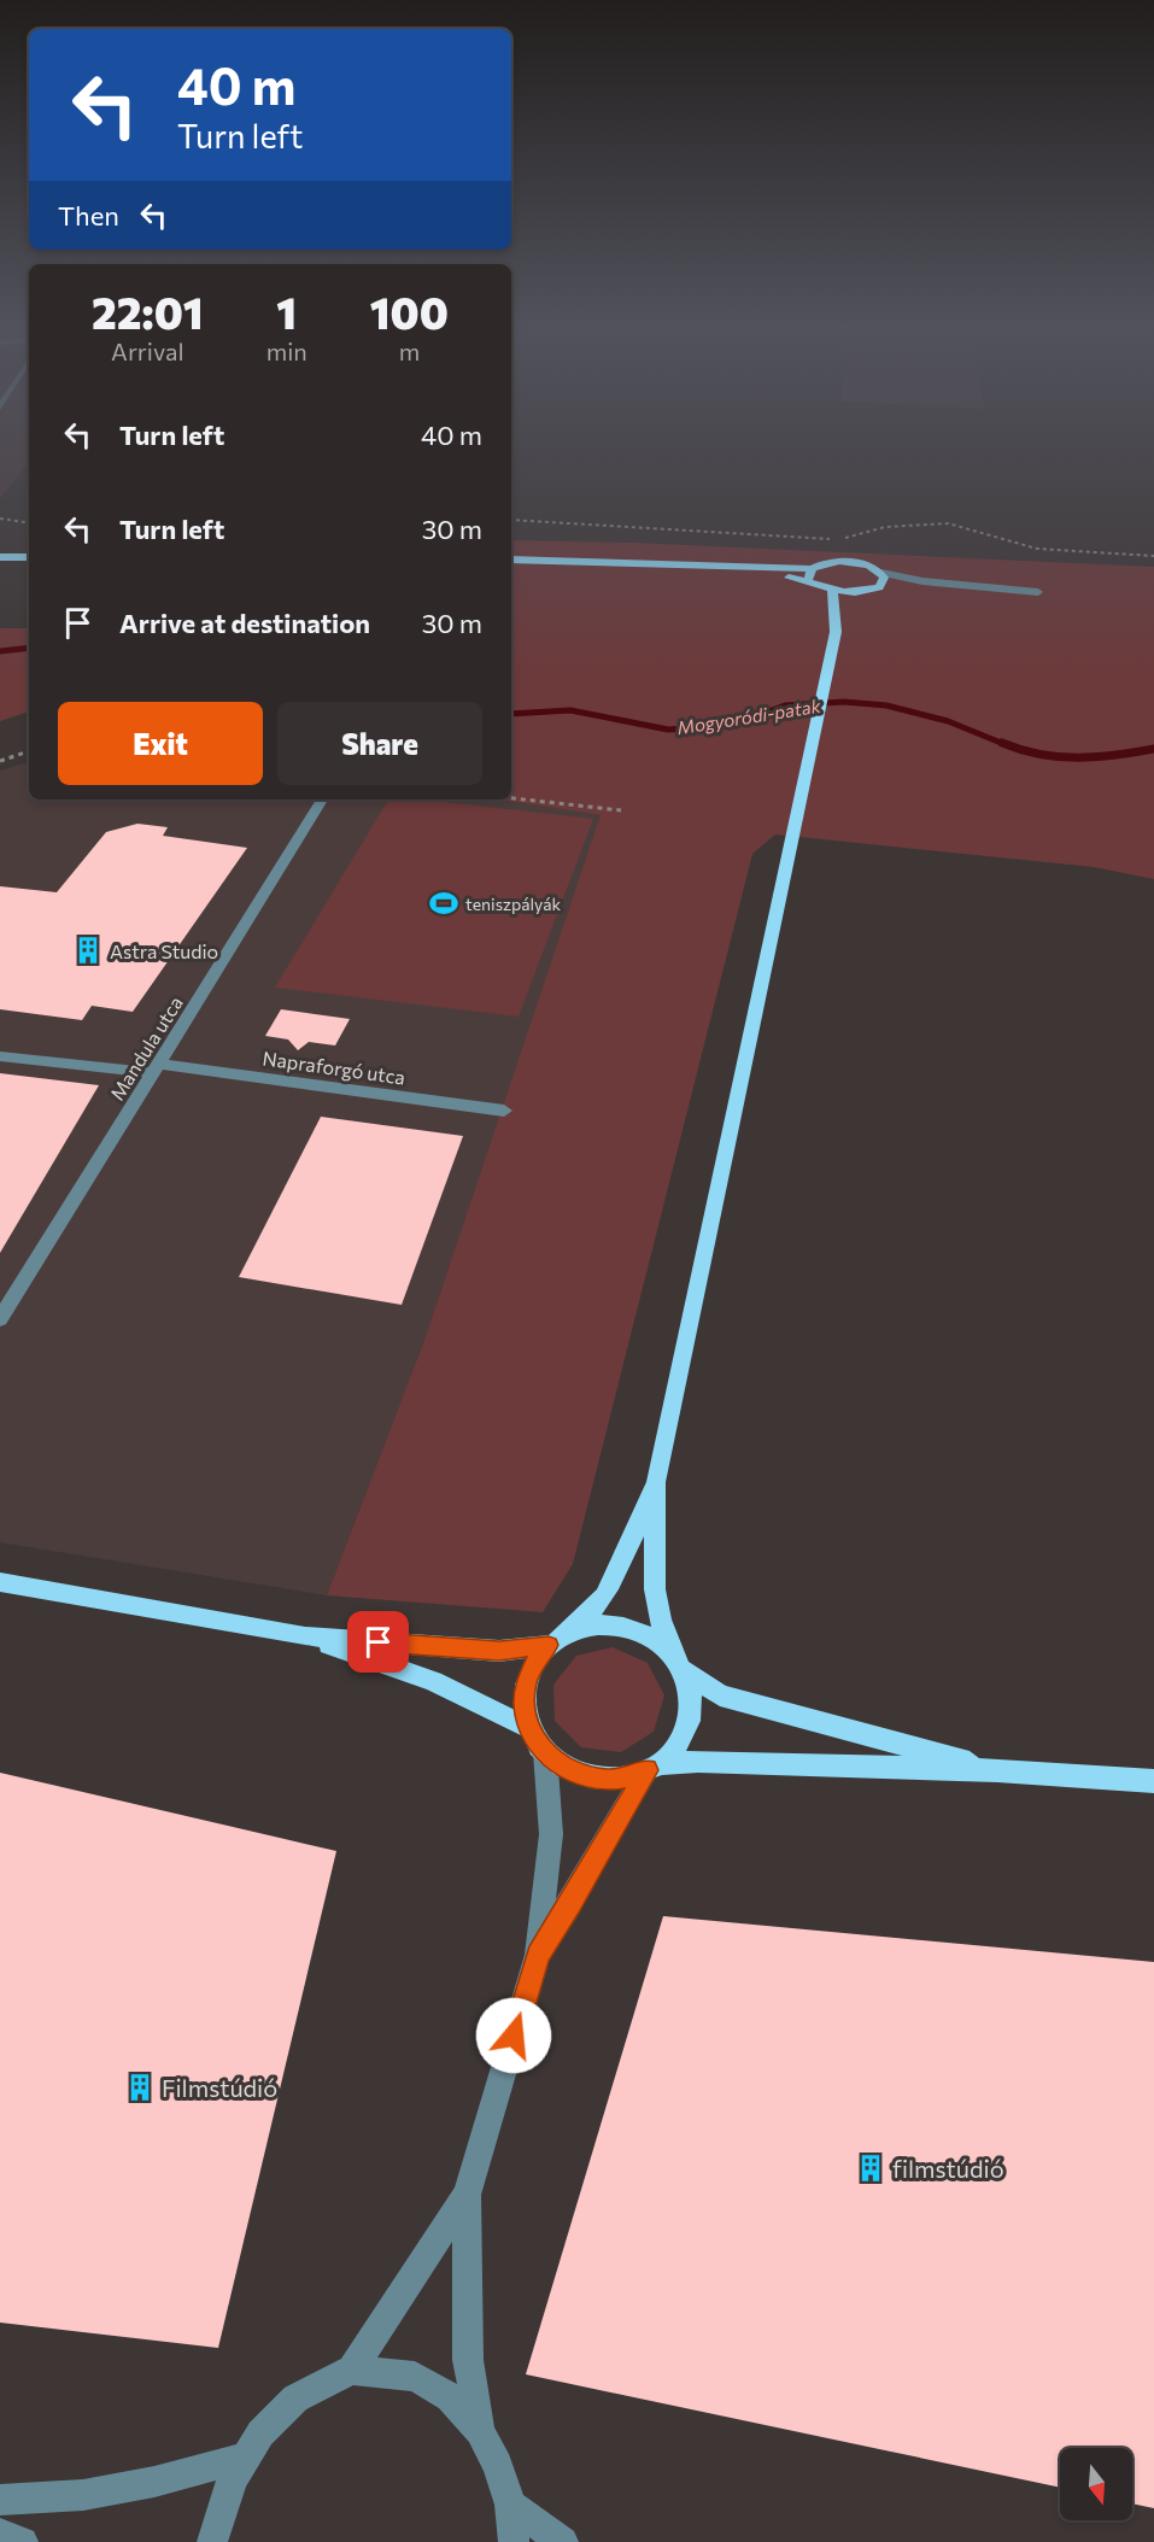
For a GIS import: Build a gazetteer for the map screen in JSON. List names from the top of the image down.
{
  "streets": {
    "street": ["Mandula utca", "Napraforgó utca"]
  },
  "crossings": [
    ["Mandula utca", "Napraforgó utca"]
  ],
  "water": ["Mogyoródi-patak"],
  "places": {
    "sports": ["teniszpályák"],
    "building": ["Astra Studio", "Filmstúdió", "filmstúdió"]
  },
  "north": "bottom",
  "page": {
    "turn": ["40 m", "Turn left"],
    "then": "Then",
    "eta": [
      "22:01",
      "Arrival",
      "1",
      "min",
      "100",
      "m"
    ],
    "list": [
      {
        "name": "Turn left",
        "value": "40 m"
      },
      {
        "name": "Turn left",
        "value": "30 m"
      },
      {
        "name": "Arrive at destination",
        "value": "30 m"
      }
    ],
    "buttons": ["Exit", "Share"]
  }
}
